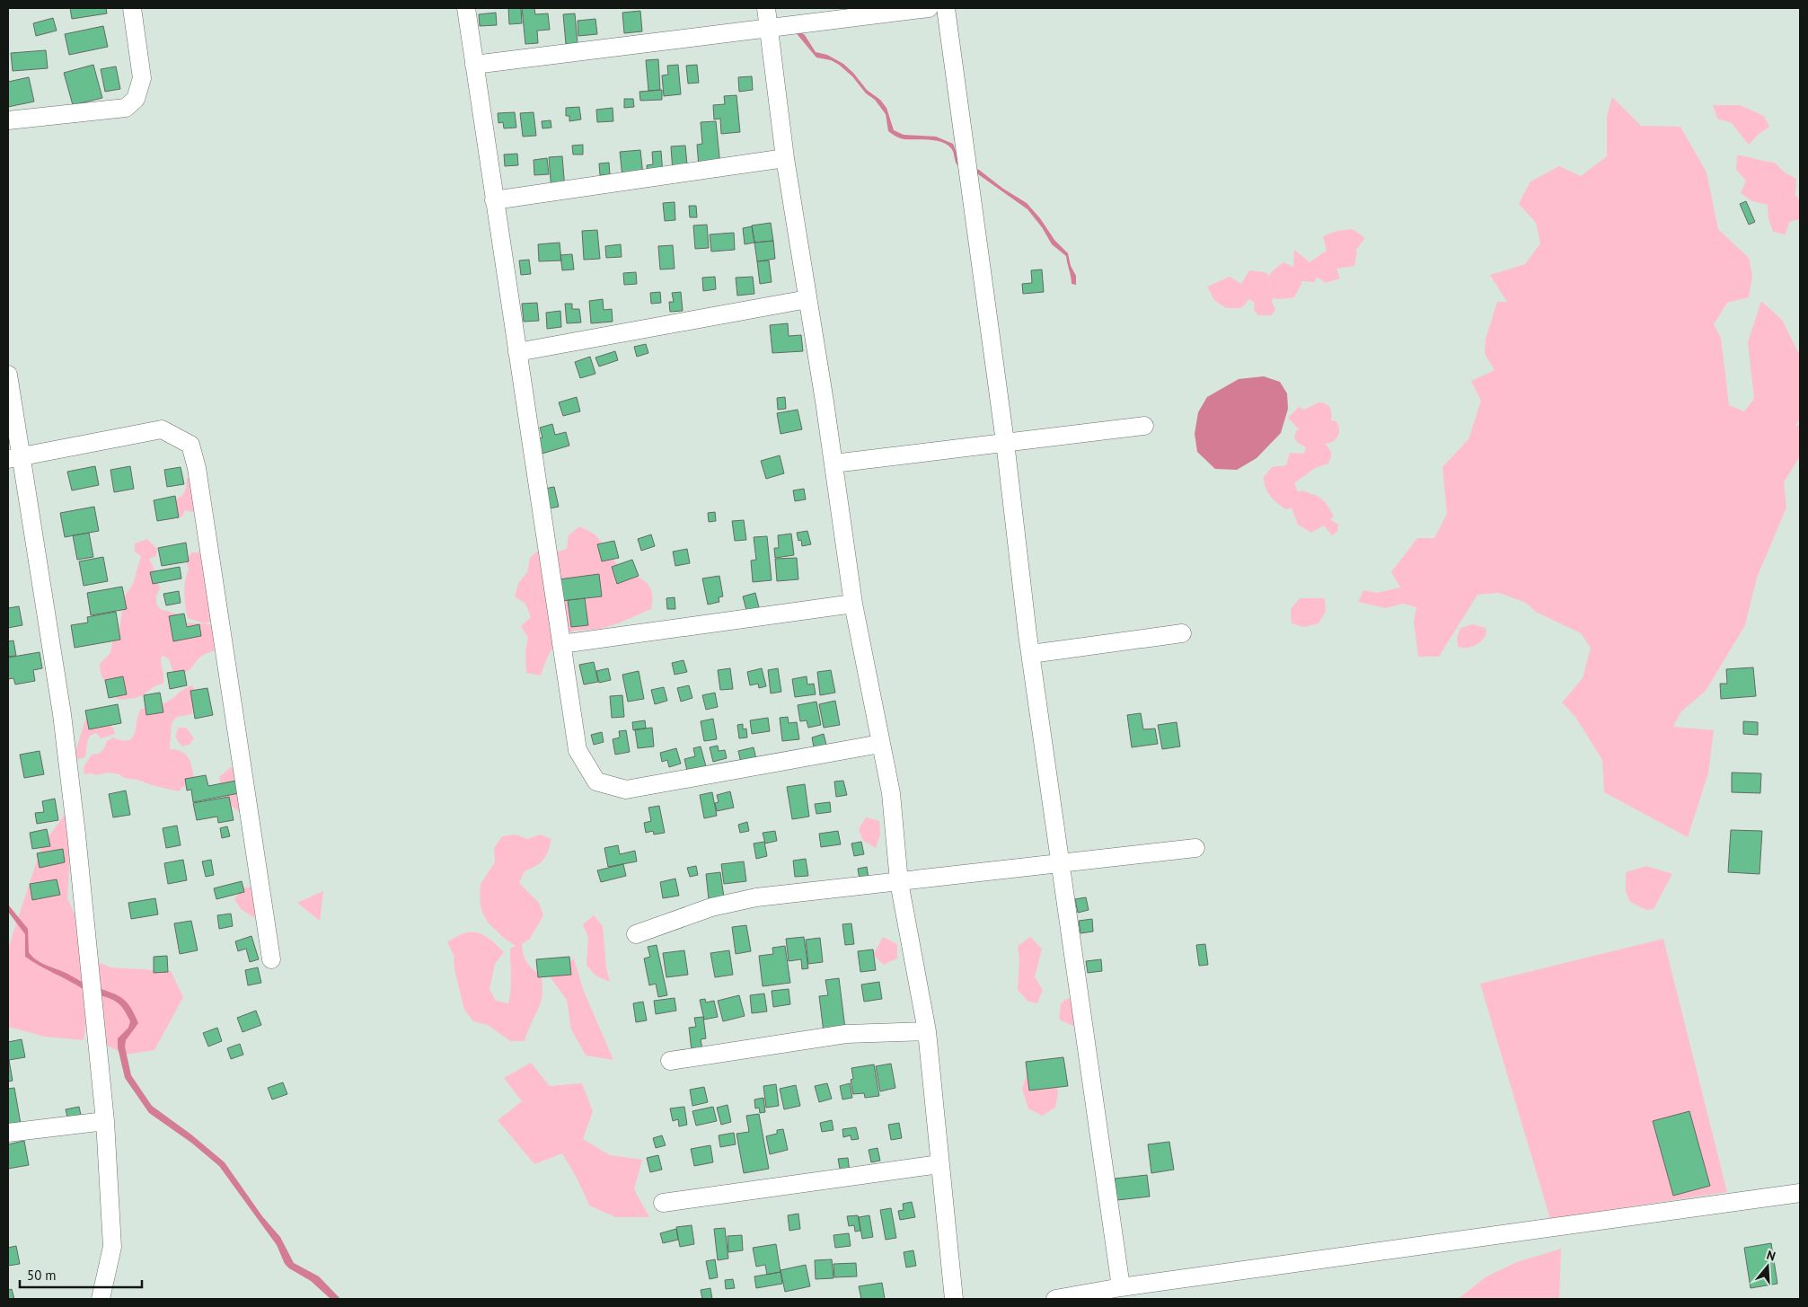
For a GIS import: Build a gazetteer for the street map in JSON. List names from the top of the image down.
{
  "scale_bar": "50 m",
  "north": "top"
}
